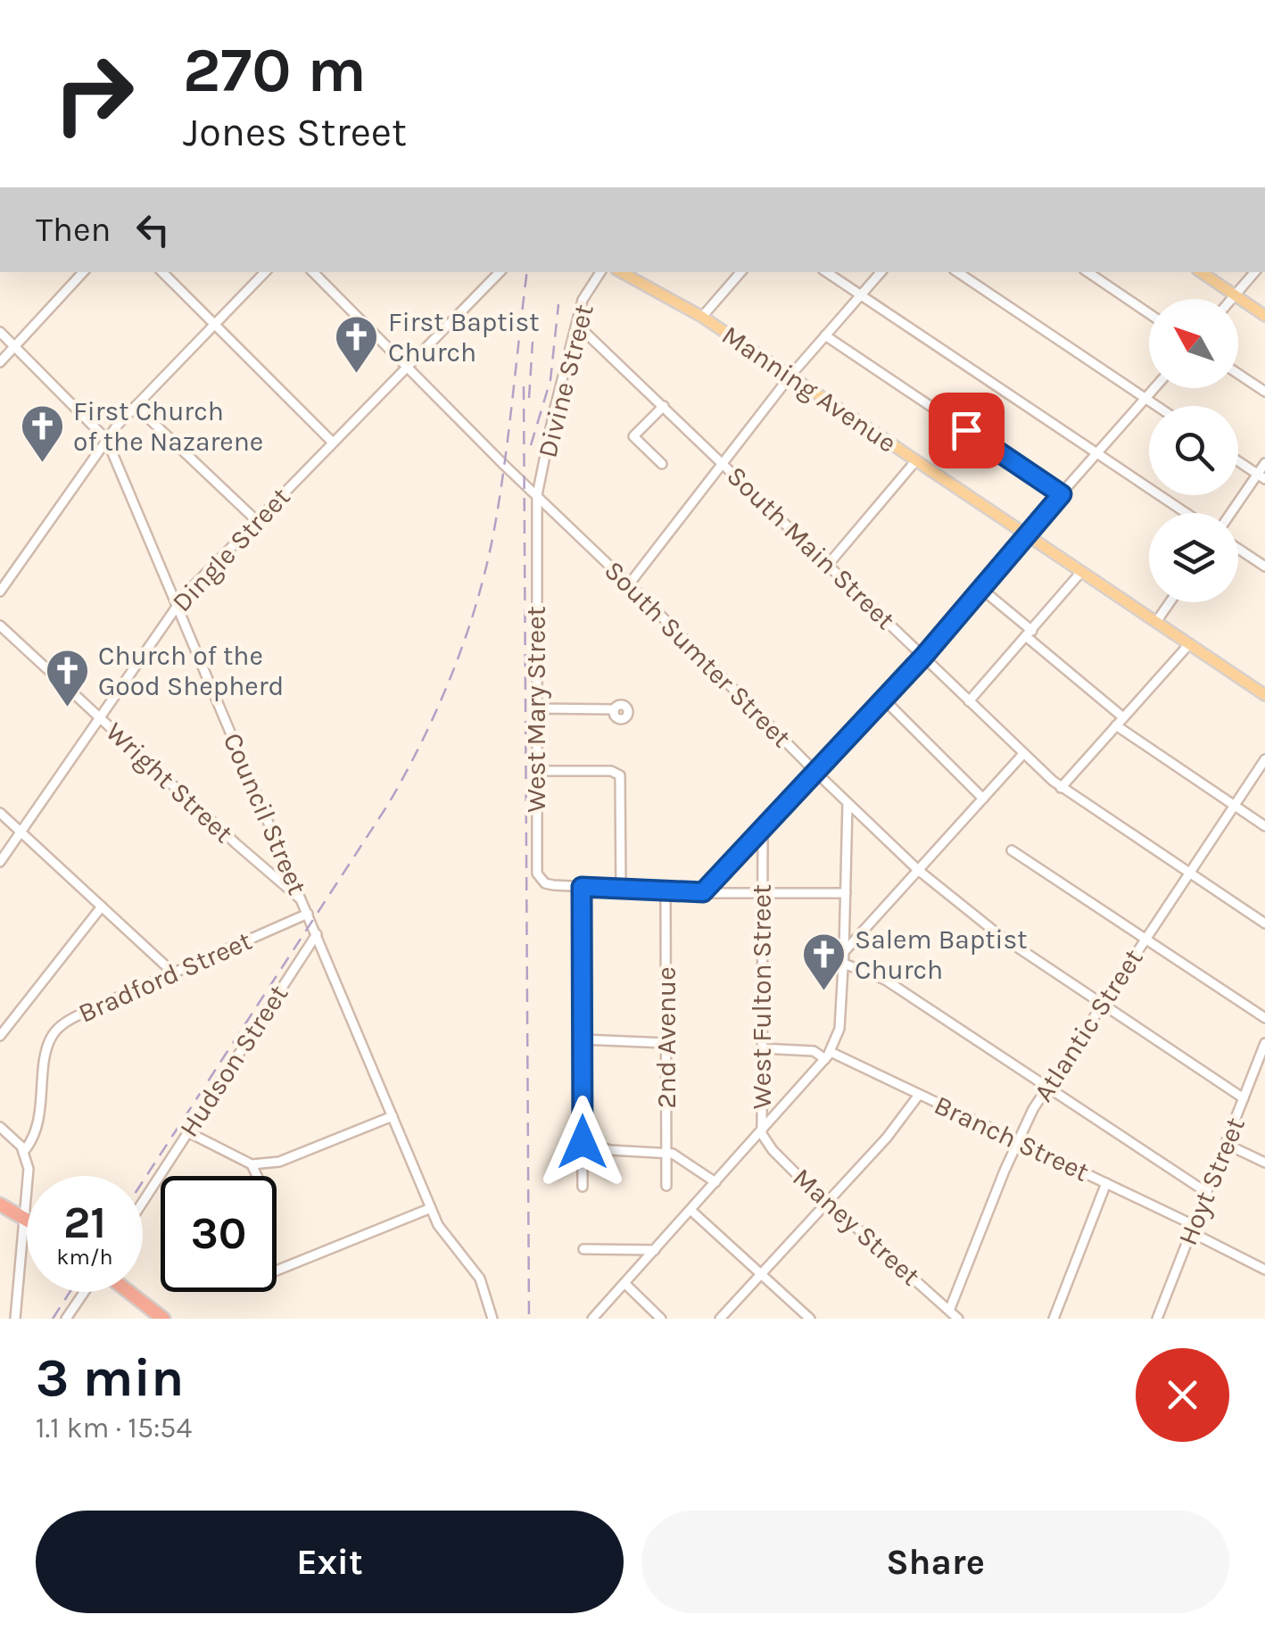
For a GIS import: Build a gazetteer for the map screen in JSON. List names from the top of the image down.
{
  "streets": {
    "main road": ["Manning Avenue"],
    "street": [
      "Divine Street",
      "South Main Street",
      "Dingle Street",
      "South Sumter Street",
      "West Mary Street",
      "Wright Street",
      "Council Street",
      "Bradford Street",
      "West Fulton Street",
      "Atlantic Street",
      "2nd Avenue",
      "Hudson Street",
      "Branch Street",
      "Hoyt Street",
      "Maney Street"
    ]
  },
  "crossings": [
    ["Divine Street", "South Main Street"],
    ["Divine Street", "South Sumter Street"],
    ["Divine Street", "West Mary Street"],
    ["South Main Street", "Atlantic Street"],
    ["Dingle Street", "South Sumter Street"],
    ["Dingle Street", "Wright Street"],
    ["Dingle Street", "Council Street"],
    ["South Sumter Street", "West Mary Street"],
    ["South Sumter Street", "Atlantic Street"],
    ["South Sumter Street", "Hoyt Street"],
    ["Wright Street", "Council Street"],
    ["Council Street", "Bradford Street"],
    ["Council Street", "Hudson Street"],
    ["West Fulton Street", "Branch Street"],
    ["West Fulton Street", "Maney Street"],
    ["Atlantic Street", "Branch Street"],
    ["Atlantic Street", "Maney Street"],
    ["Branch Street", "Hoyt Street"]
  ],
  "places": {
    "church": [
      "First Baptist Church",
      "First Church of the Nazarene",
      "Church of the Good Shepherd",
      "Salem Baptist Church"
    ]
  },
  "north": "top left",
  "page": {
    "turn": ["270 m", "Jones Street"],
    "then": "Then",
    "speed": "21 km/h",
    "limit": "30",
    "heading": ["3 min", "1.1 km · 15:54"],
    "buttons": ["Exit", "Share"]
  }
}
